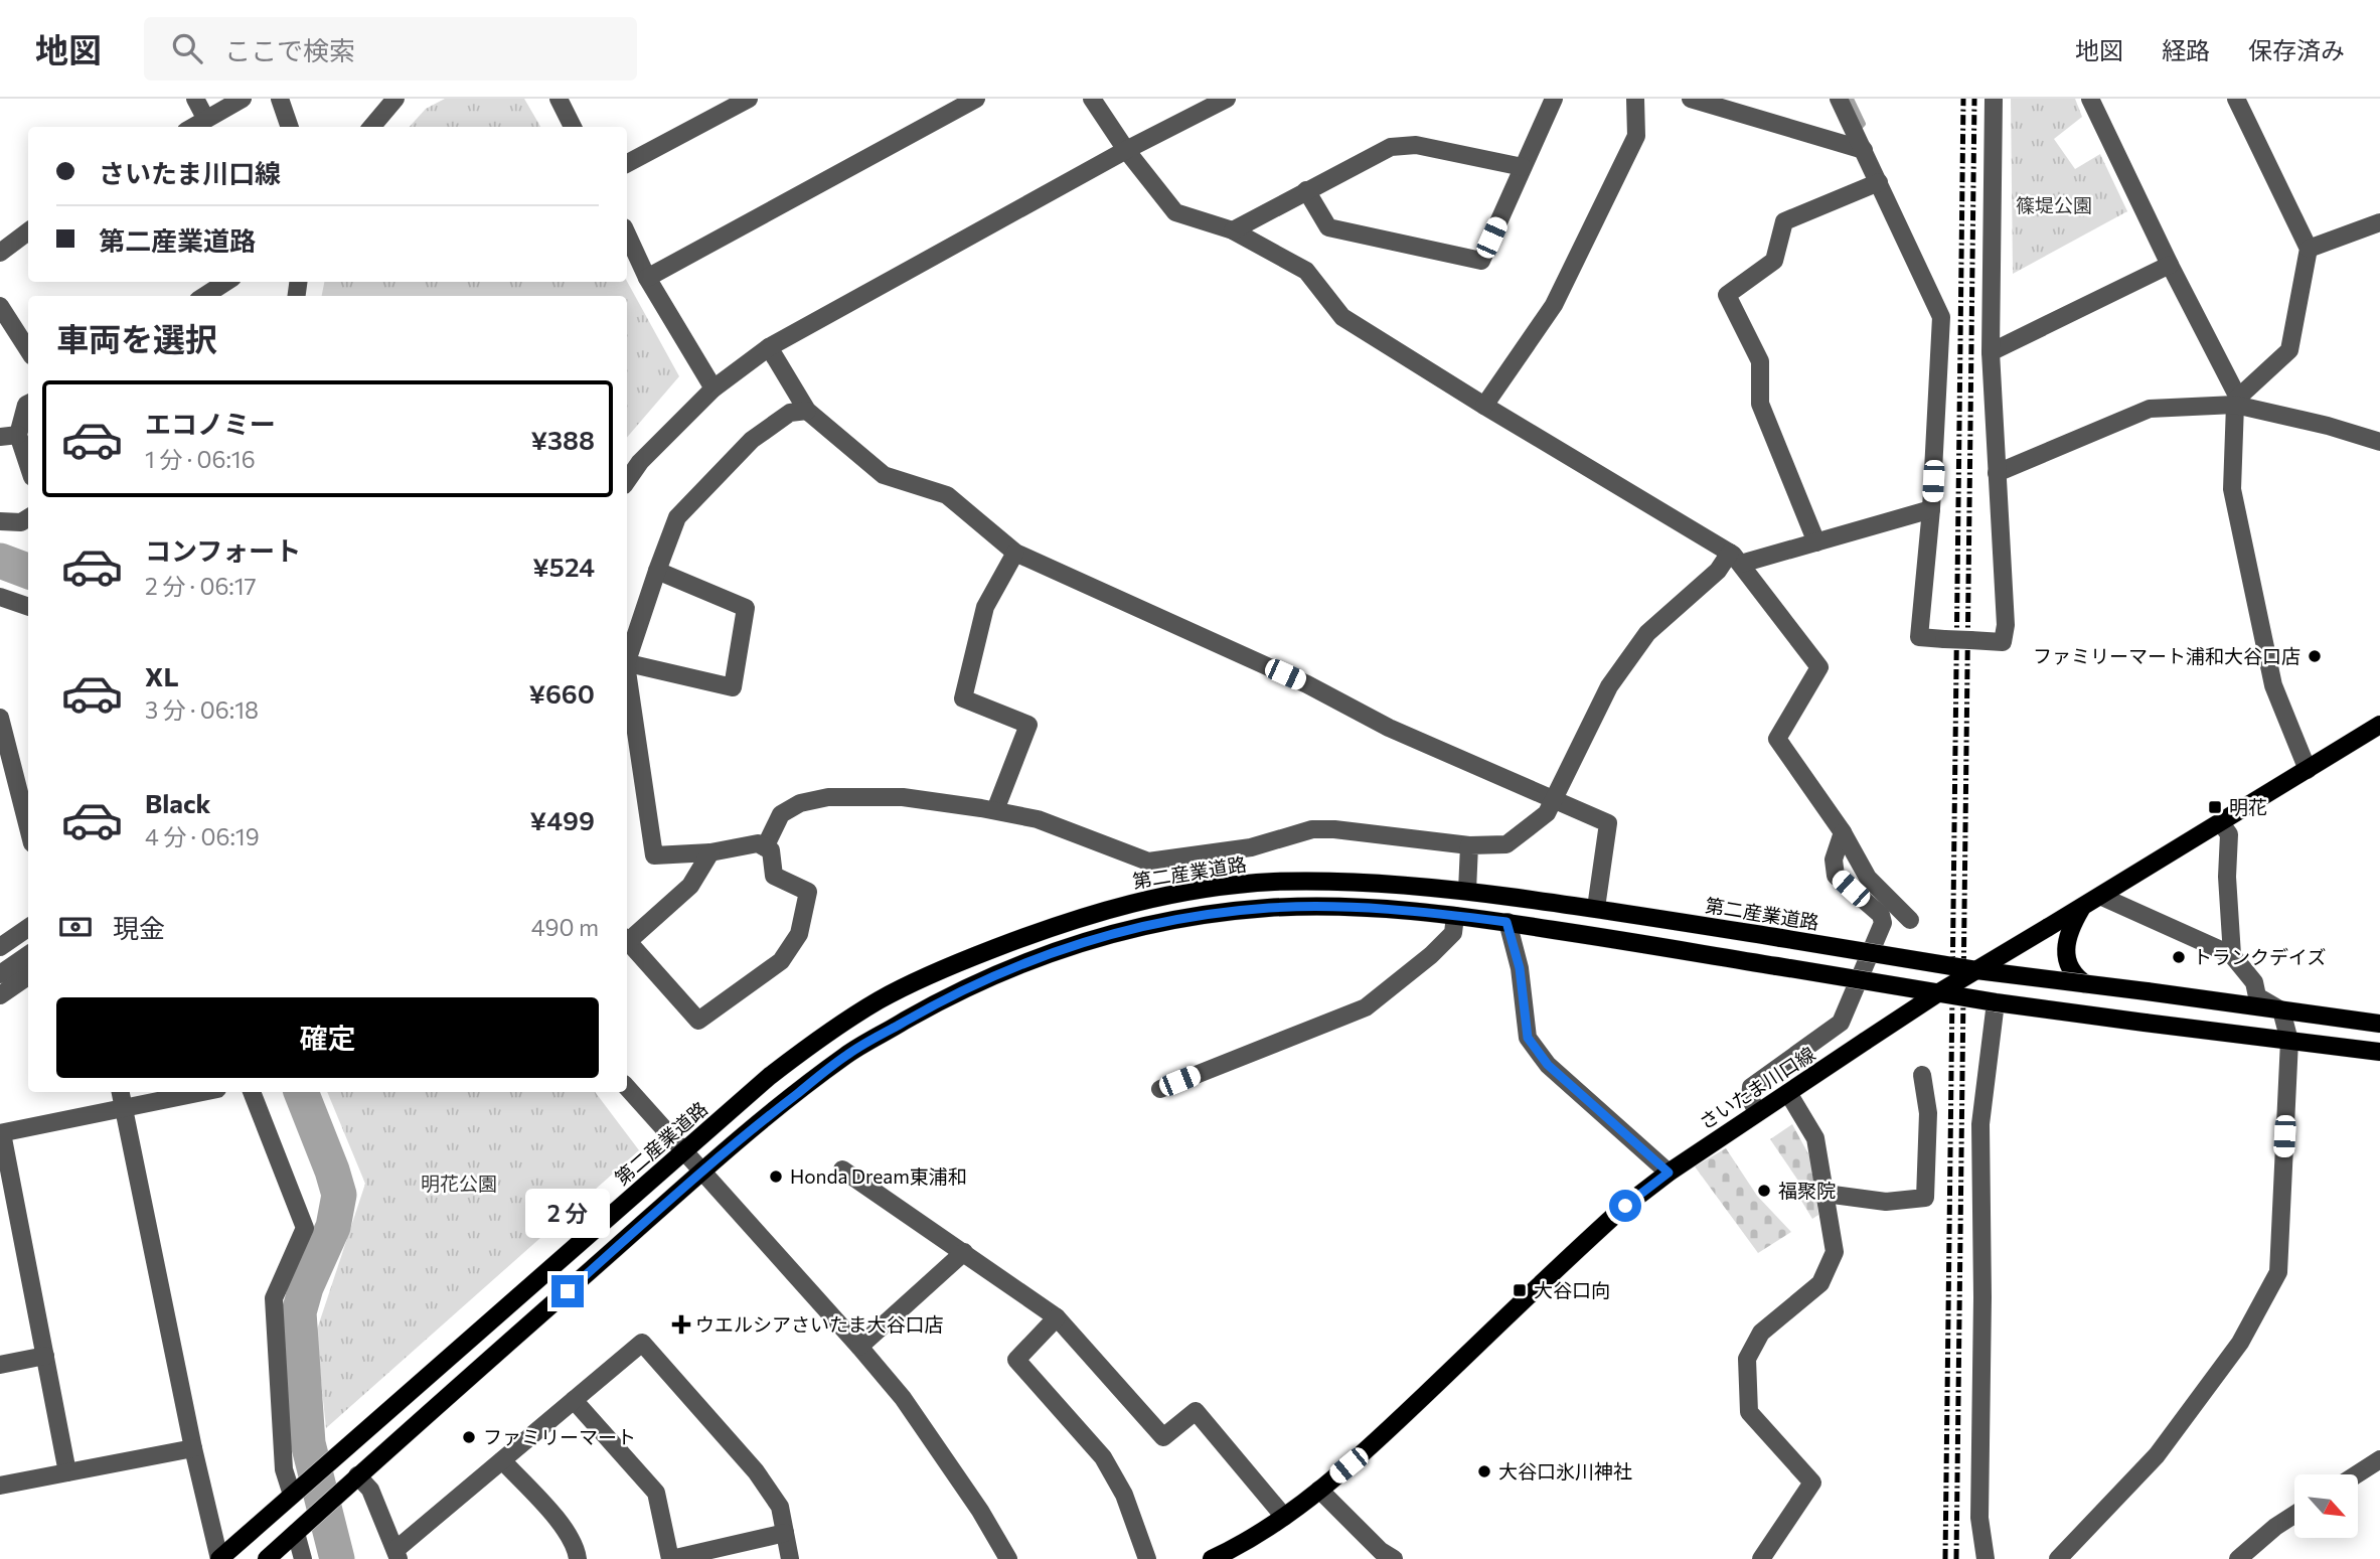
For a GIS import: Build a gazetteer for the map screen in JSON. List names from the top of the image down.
{
  "streets": {
    "main road": ["第二産業道路", "さいたま川口線"]
  },
  "crossings": [
    ["第二産業道路", "さいたま川口線"]
  ],
  "parks": ["篠堤公園", "明花公園"],
  "places": {
    "other": [
      "ファミリーマート浦和大谷口店",
      "トランクデイズ",
      "Honda Dream東浦和",
      "福聚院",
      "ファミリーマート",
      "大谷口氷川神社"
    ],
    "transit": ["明花", "大谷口向"],
    "health": ["ウエルシアさいたま大谷口店"]
  },
  "north": "bottom right",
  "page": {
    "header": "地図",
    "search": "ここで検索",
    "nav": ["地図", "経路", "保存済み"],
    "banner": ["さいたま川口線", "第二産業道路"],
    "heading": "車両を選択",
    "list": [
      {
        "name": "エコノミー",
        "note": "1 分 · 06:16",
        "value": "¥388"
      },
      {
        "name": "コンフォート",
        "note": "2 分 · 06:17",
        "value": "¥524"
      },
      {
        "name": "XL",
        "note": "3 分 · 06:18",
        "value": "¥660"
      },
      {
        "name": "Black",
        "note": "4 分 · 06:19",
        "value": "¥499"
      }
    ],
    "pay": ["現金", "490 m"],
    "buttons": "確定",
    "bubble": "2 分"
  }
}
